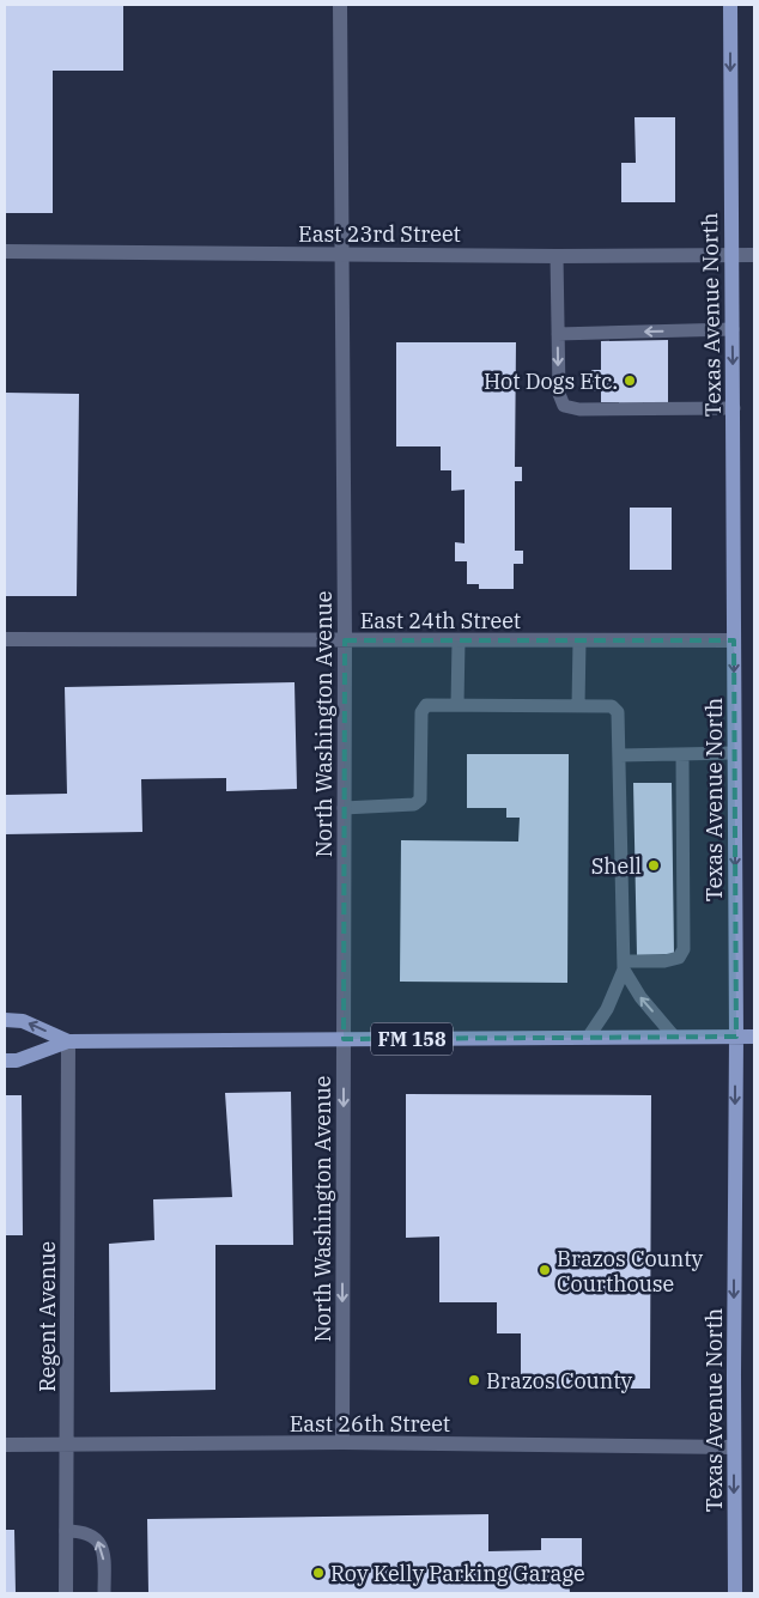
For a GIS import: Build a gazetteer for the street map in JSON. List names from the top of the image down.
{
  "streets": {
    "main road": ["Texas Avenue North", "FM 158"],
    "street": [
      "East 23rd Street",
      "East 24th Street",
      "North Washington Avenue",
      "Regent Avenue",
      "East 26th Street"
    ]
  },
  "crossings": [
    ["East 23rd Street", "Texas Avenue North"],
    ["East 23rd Street", "North Washington Avenue"],
    ["Texas Avenue North", "East 24th Street"],
    ["Texas Avenue North", "FM 158"],
    ["Texas Avenue North", "East 26th Street"],
    ["East 24th Street", "North Washington Avenue"],
    ["North Washington Avenue", "FM 158"],
    ["North Washington Avenue", "East 26th Street"],
    ["FM 158", "Regent Avenue"],
    ["Regent Avenue", "East 26th Street"]
  ],
  "one_way": ["Texas Avenue North"],
  "places": [
    "Hot Dogs Etc.",
    "Shell",
    "Brazos County Courthouse",
    "Brazos County",
    "Roy Kelly Parking Garage"
  ]
}
